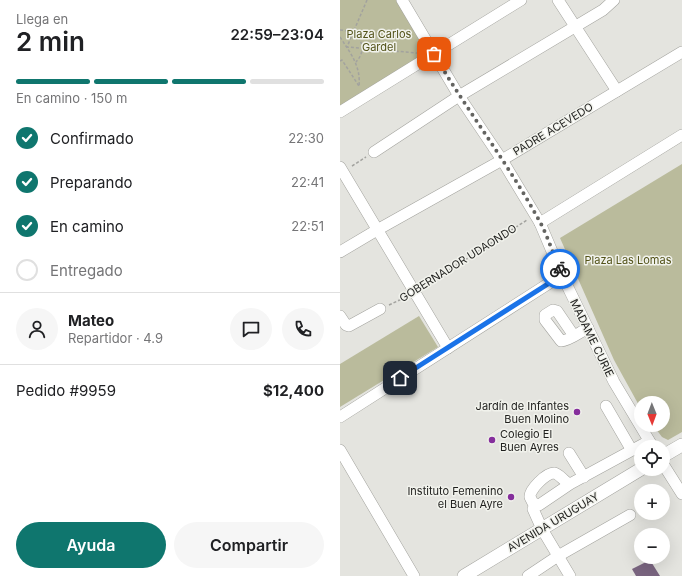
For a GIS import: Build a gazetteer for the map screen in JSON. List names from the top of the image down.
{
  "streets": {
    "main road": ["AVENIDA URUGUAY"],
    "street": ["PADRE ACEVEDO", "MADAME CURIE"],
    "path": ["GOBERNADOR UDAONDO"]
  },
  "crossings": [
    ["PADRE ACEVEDO", "MADAME CURIE"],
    ["GOBERNADOR UDAONDO", "MADAME CURIE"]
  ],
  "parks": ["Plaza Carlos Gardel", "Plaza Las Lomas"],
  "places": ["Jardín de Infantes Buen Molino", "Colegio El Buen Ayres", "Instituto Femenino el Buen Ayre"],
  "north": "bottom",
  "page": {
    "heading": ["2 min", "Llega en", "22:59–23:04"],
    "panel": [
      "Mateo",
      "Repartidor · 4.9",
      "Pedido #9959",
      "$12,400"
    ],
    "bar": "En camino · 150 m",
    "list": [
      ["Confirmado", "22:30"],
      ["Preparando", "22:41"],
      ["En camino", "22:51"],
      "Entregado"
    ],
    "map_buttons": ["+", "−"],
    "buttons": ["Ayuda", "Compartir"]
  }
}
